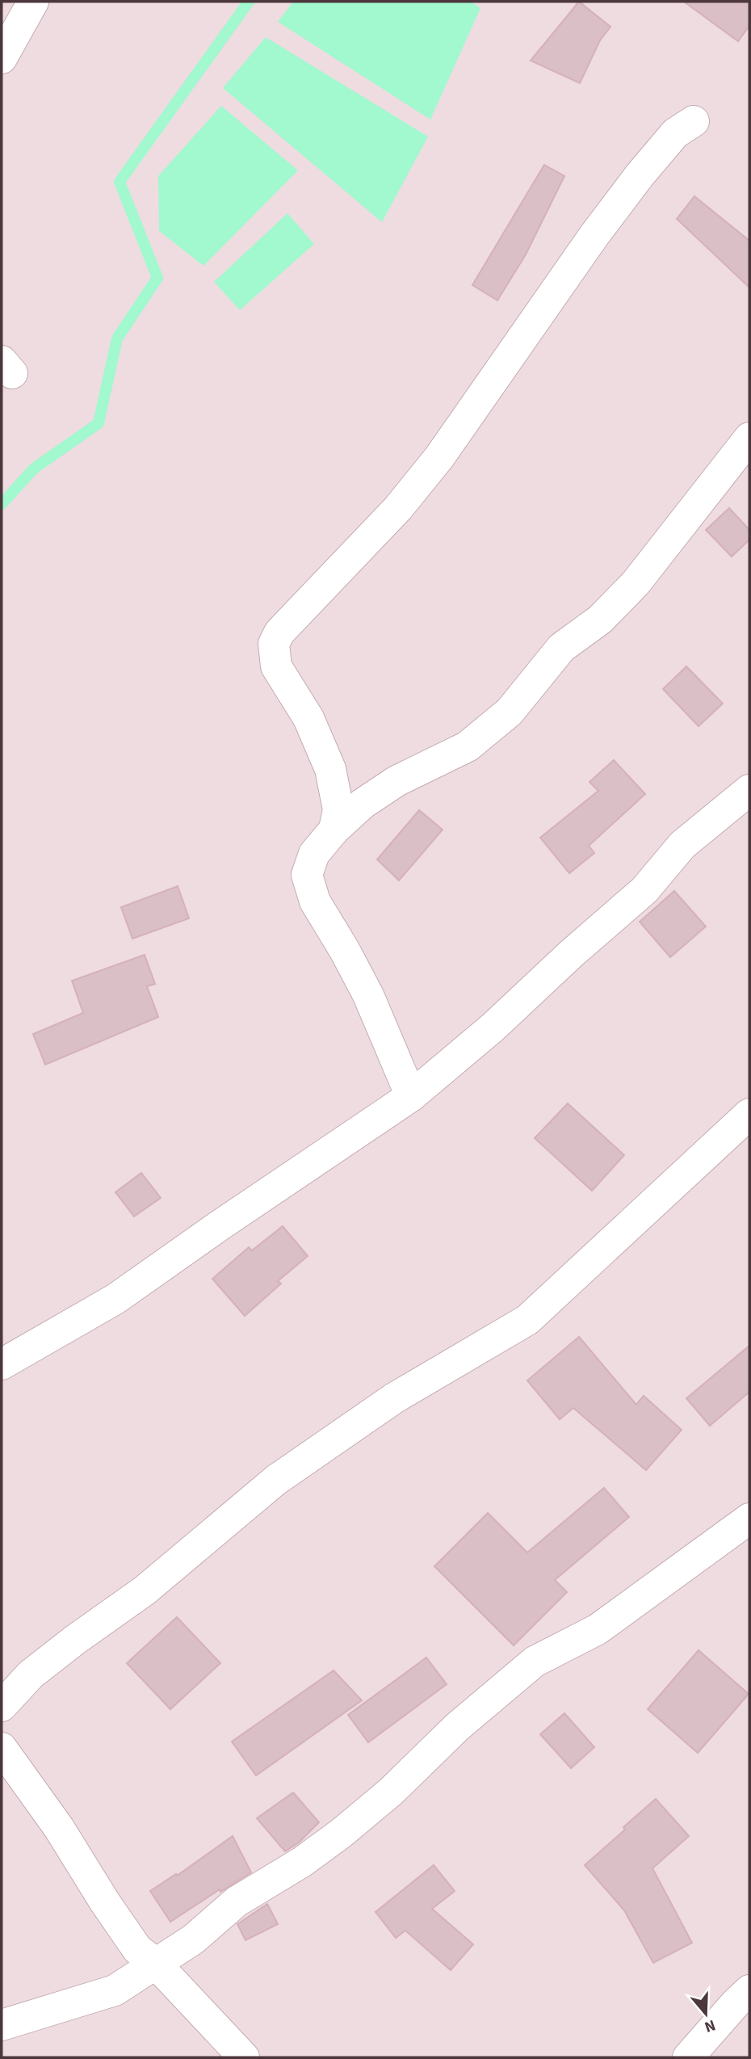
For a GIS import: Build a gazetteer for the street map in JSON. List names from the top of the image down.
{
  "north": "bottom"
}
